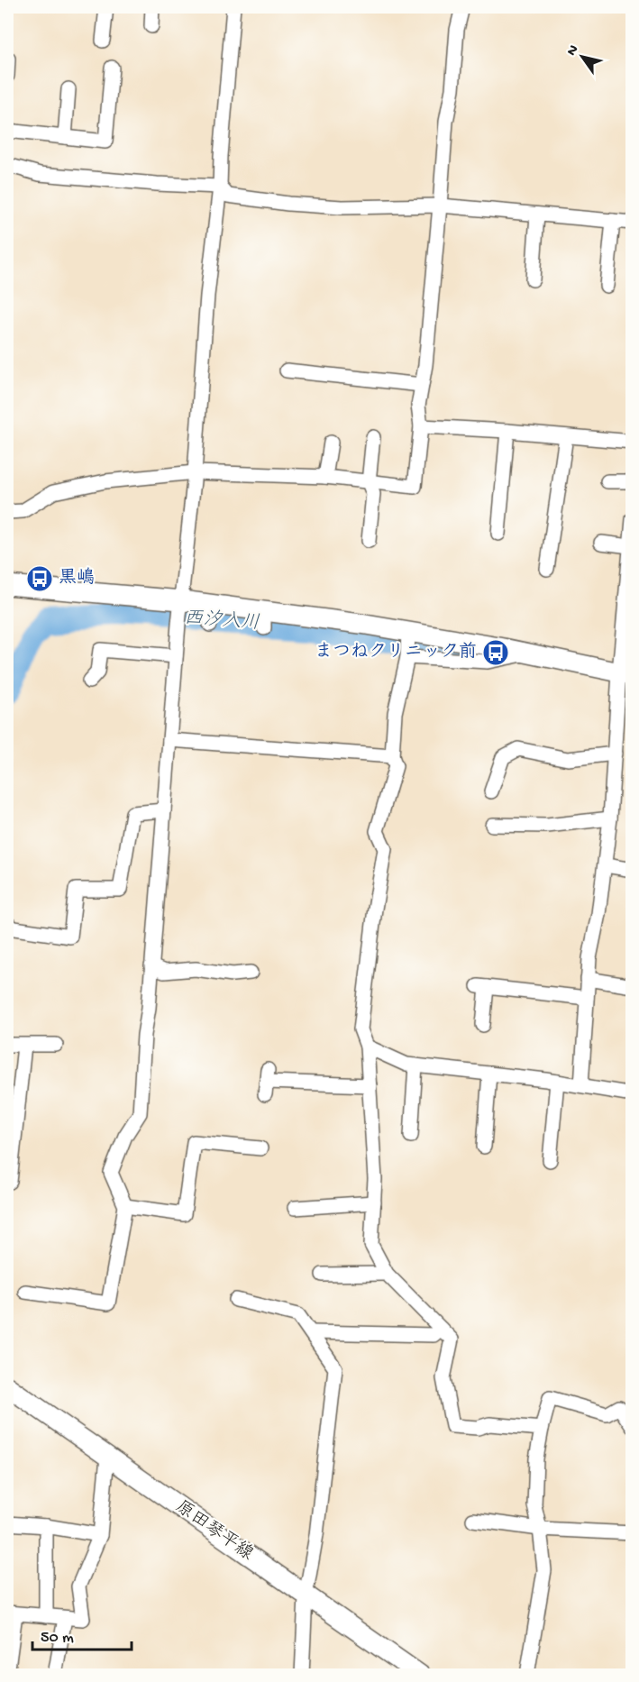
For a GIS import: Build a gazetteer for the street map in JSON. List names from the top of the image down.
{
  "streets": {
    "street": ["原田琴平線"]
  },
  "water": ["西汐入川"],
  "places": {
    "bus stop": ["黒嶋", "まつねクリニック前"]
  },
  "scale_bar": "50 m",
  "north": "top left"
}
